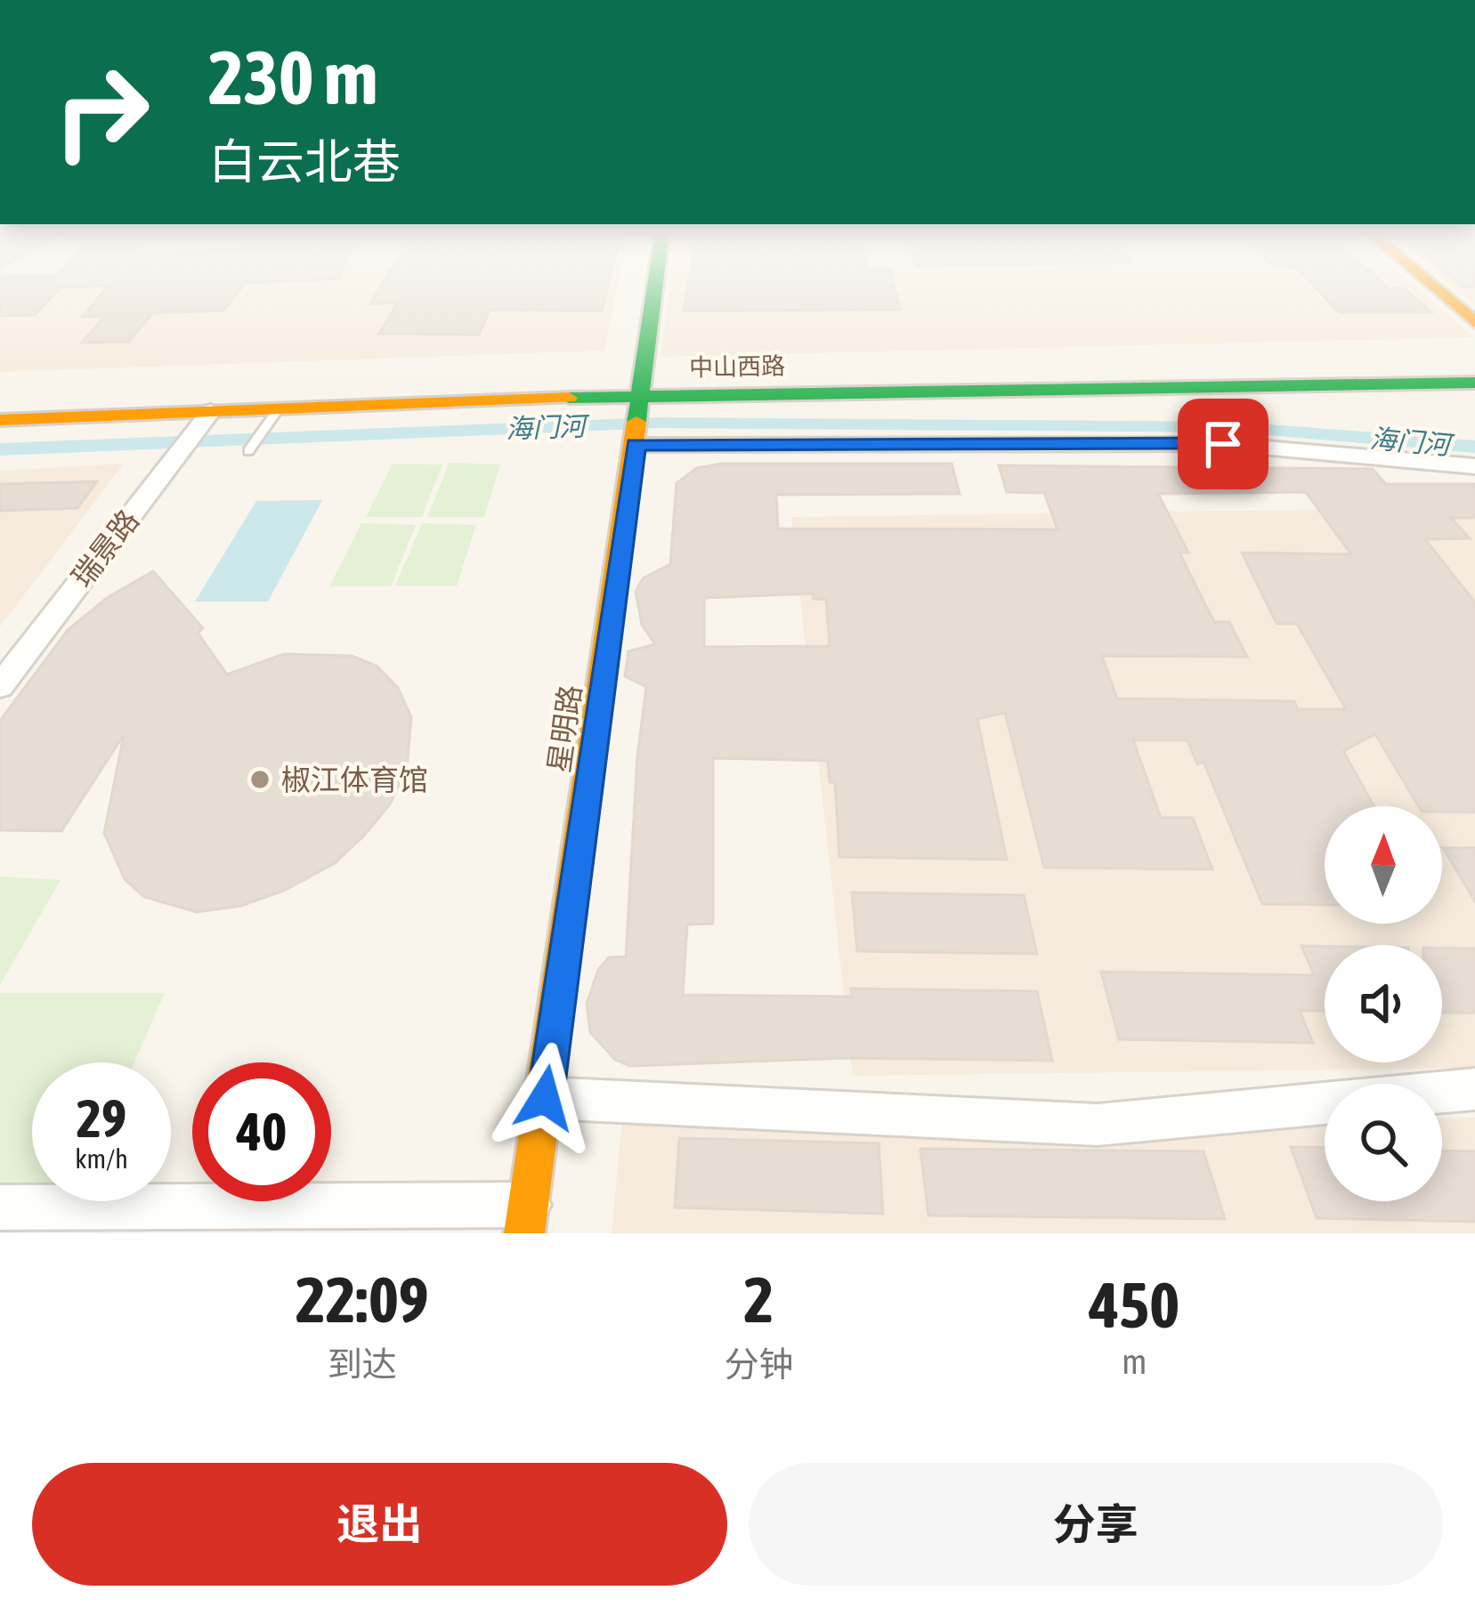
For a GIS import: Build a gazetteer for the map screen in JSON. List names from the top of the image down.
{
  "streets": {
    "main road": ["中山西路", "星明路"],
    "street": ["瑞景路"]
  },
  "crossings": [
    ["中山西路", "瑞景路"],
    ["中山西路", "星明路"]
  ],
  "water": ["海门河"],
  "places": ["椒江体育馆"],
  "north": "top",
  "page": {
    "turn": ["230 m", "白云北巷"],
    "speed": "29 km/h",
    "limit": "40",
    "eta": [
      "22:09",
      "到达",
      "2",
      "分钟",
      "450",
      "m"
    ],
    "buttons": ["退出", "分享"]
  }
}
